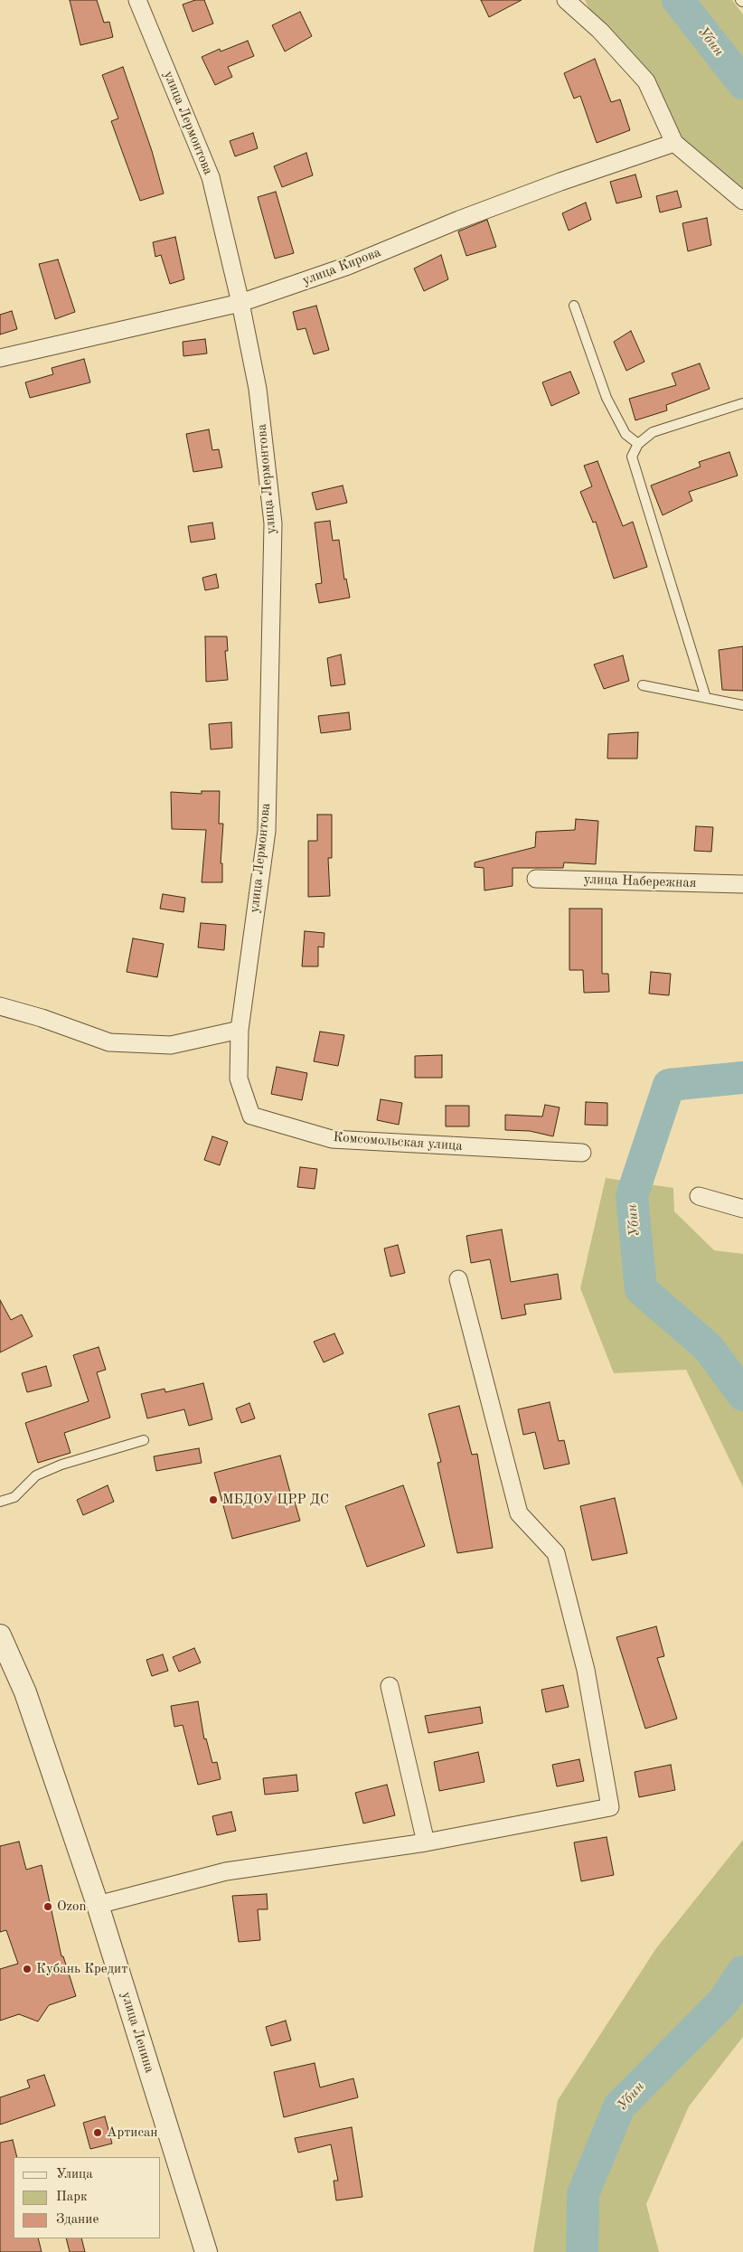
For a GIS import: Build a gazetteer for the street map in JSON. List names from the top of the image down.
{
  "streets": {
    "street": [
      "улица Лермонтова",
      "улица Кирова",
      "улица Набережная",
      "Комсомольская улица",
      "улица Ленина"
    ]
  },
  "crossings": [
    ["улица Лермонтова", "улица Кирова"],
    ["улица Лермонтова", "Комсомольская улица"]
  ],
  "water": ["Убин"],
  "places": [
    "МБДОУ ЦРР ДС",
    "Ozon",
    "Кубань Кредит",
    "Артисан"
  ],
  "legend": ["Улица", "Парк", "Здание"]
}
